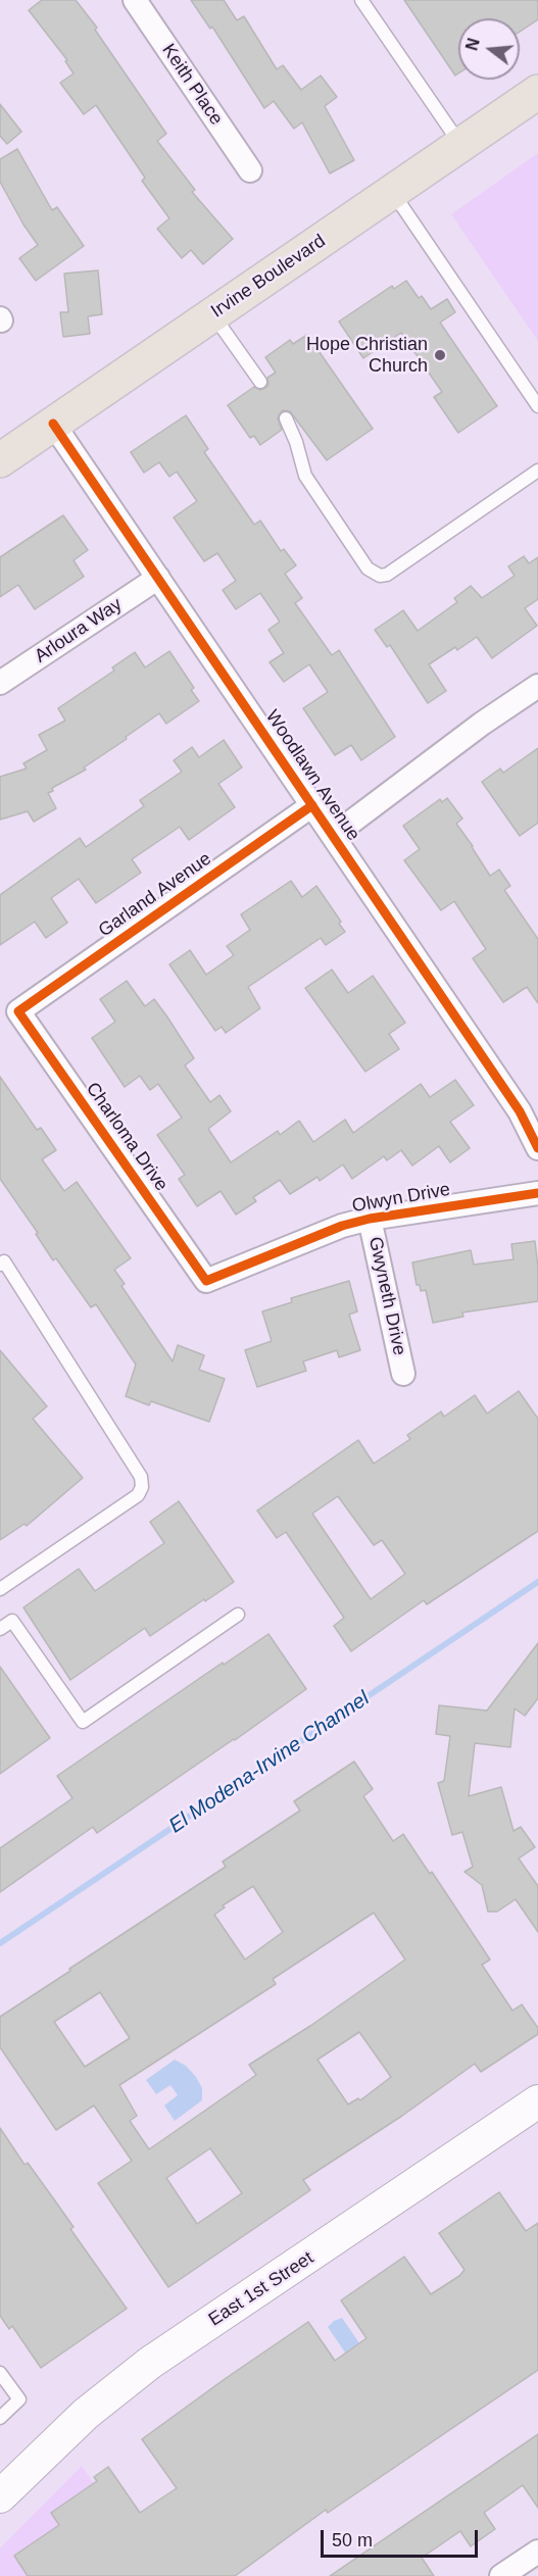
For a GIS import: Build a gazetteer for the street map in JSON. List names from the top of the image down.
{
  "streets": {
    "main road": ["Irvine Boulevard", "East 1st Street"],
    "street": [
      "Keith Place",
      "Arloura Way",
      "Woodlawn Avenue",
      "Garland Avenue",
      "Charloma Drive",
      "Olwyn Drive",
      "Gwyneth Drive"
    ]
  },
  "crossings": [
    ["Irvine Boulevard", "Woodlawn Avenue"],
    ["Arloura Way", "Woodlawn Avenue"],
    ["Woodlawn Avenue", "Garland Avenue"],
    ["Garland Avenue", "Charloma Drive"],
    ["Charloma Drive", "Olwyn Drive"],
    ["Olwyn Drive", "Gwyneth Drive"]
  ],
  "water": ["El Modena-Irvine Channel"],
  "places": ["Hope Christian Church"],
  "scale_bar": "50 m",
  "north": "left"
}
